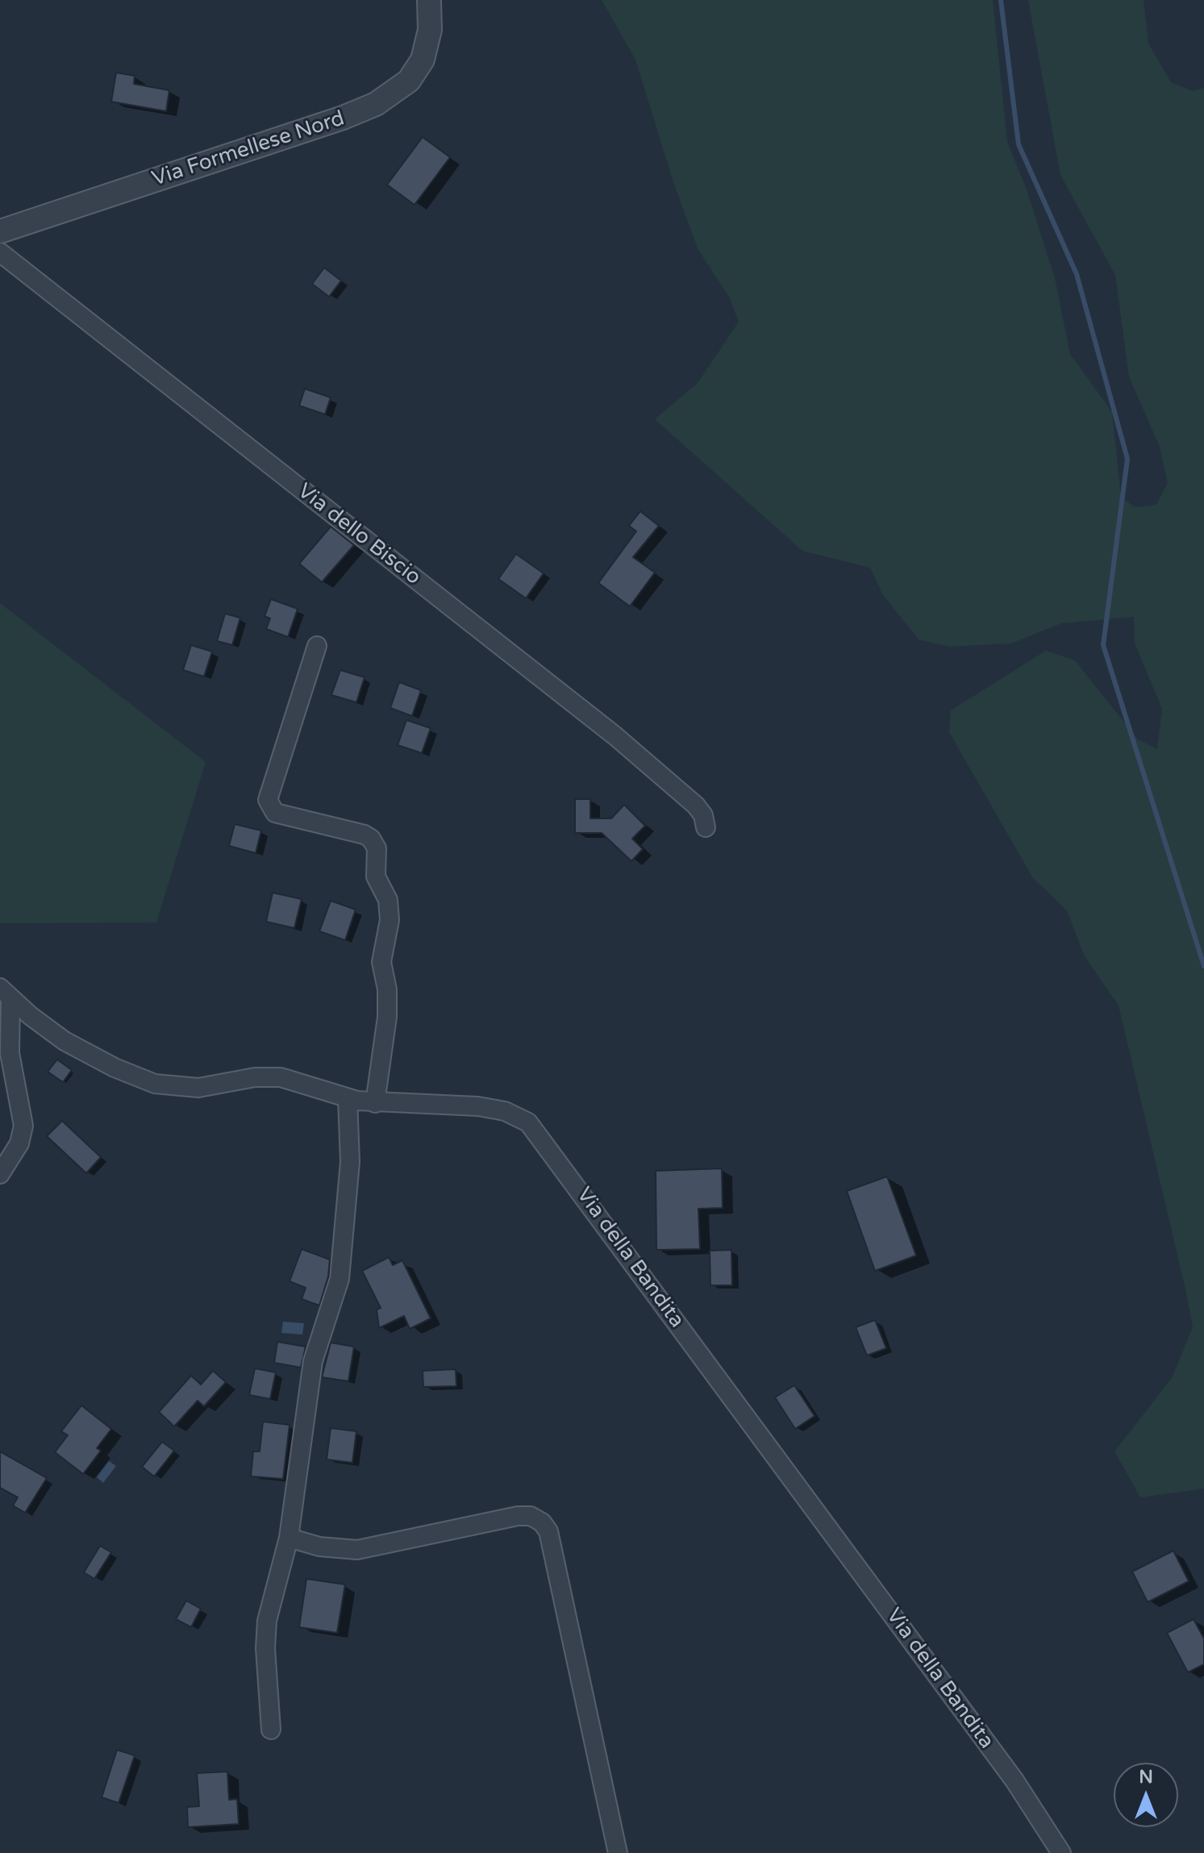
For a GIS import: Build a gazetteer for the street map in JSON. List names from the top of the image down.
{
  "streets": {
    "street": ["Via Formellese Nord", "Via dello Biscio", "Via della Bandita"]
  },
  "north": "top"
}
